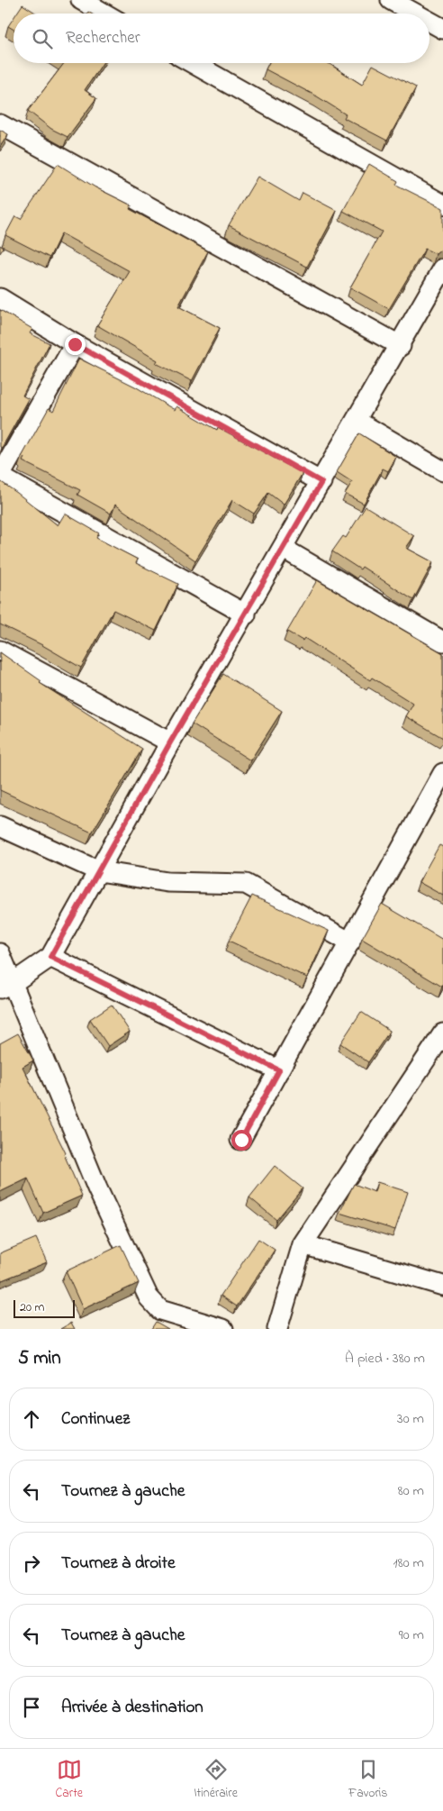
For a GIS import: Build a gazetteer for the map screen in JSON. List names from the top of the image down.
{
  "scale_bar": "20 m",
  "page": {
    "search": "Rechercher",
    "scale": "20 m",
    "heading": ["5 min", "À pied · 380 m"],
    "list": [
      ["Continuez", "30 m"],
      ["Tournez à gauche", "80 m"],
      ["Tournez à droite", "180 m"],
      ["Tournez à gauche", "90 m"],
      "Arrivée à destination"
    ],
    "nav": ["Carte", "Itinéraire", "Favoris"]
  }
}
